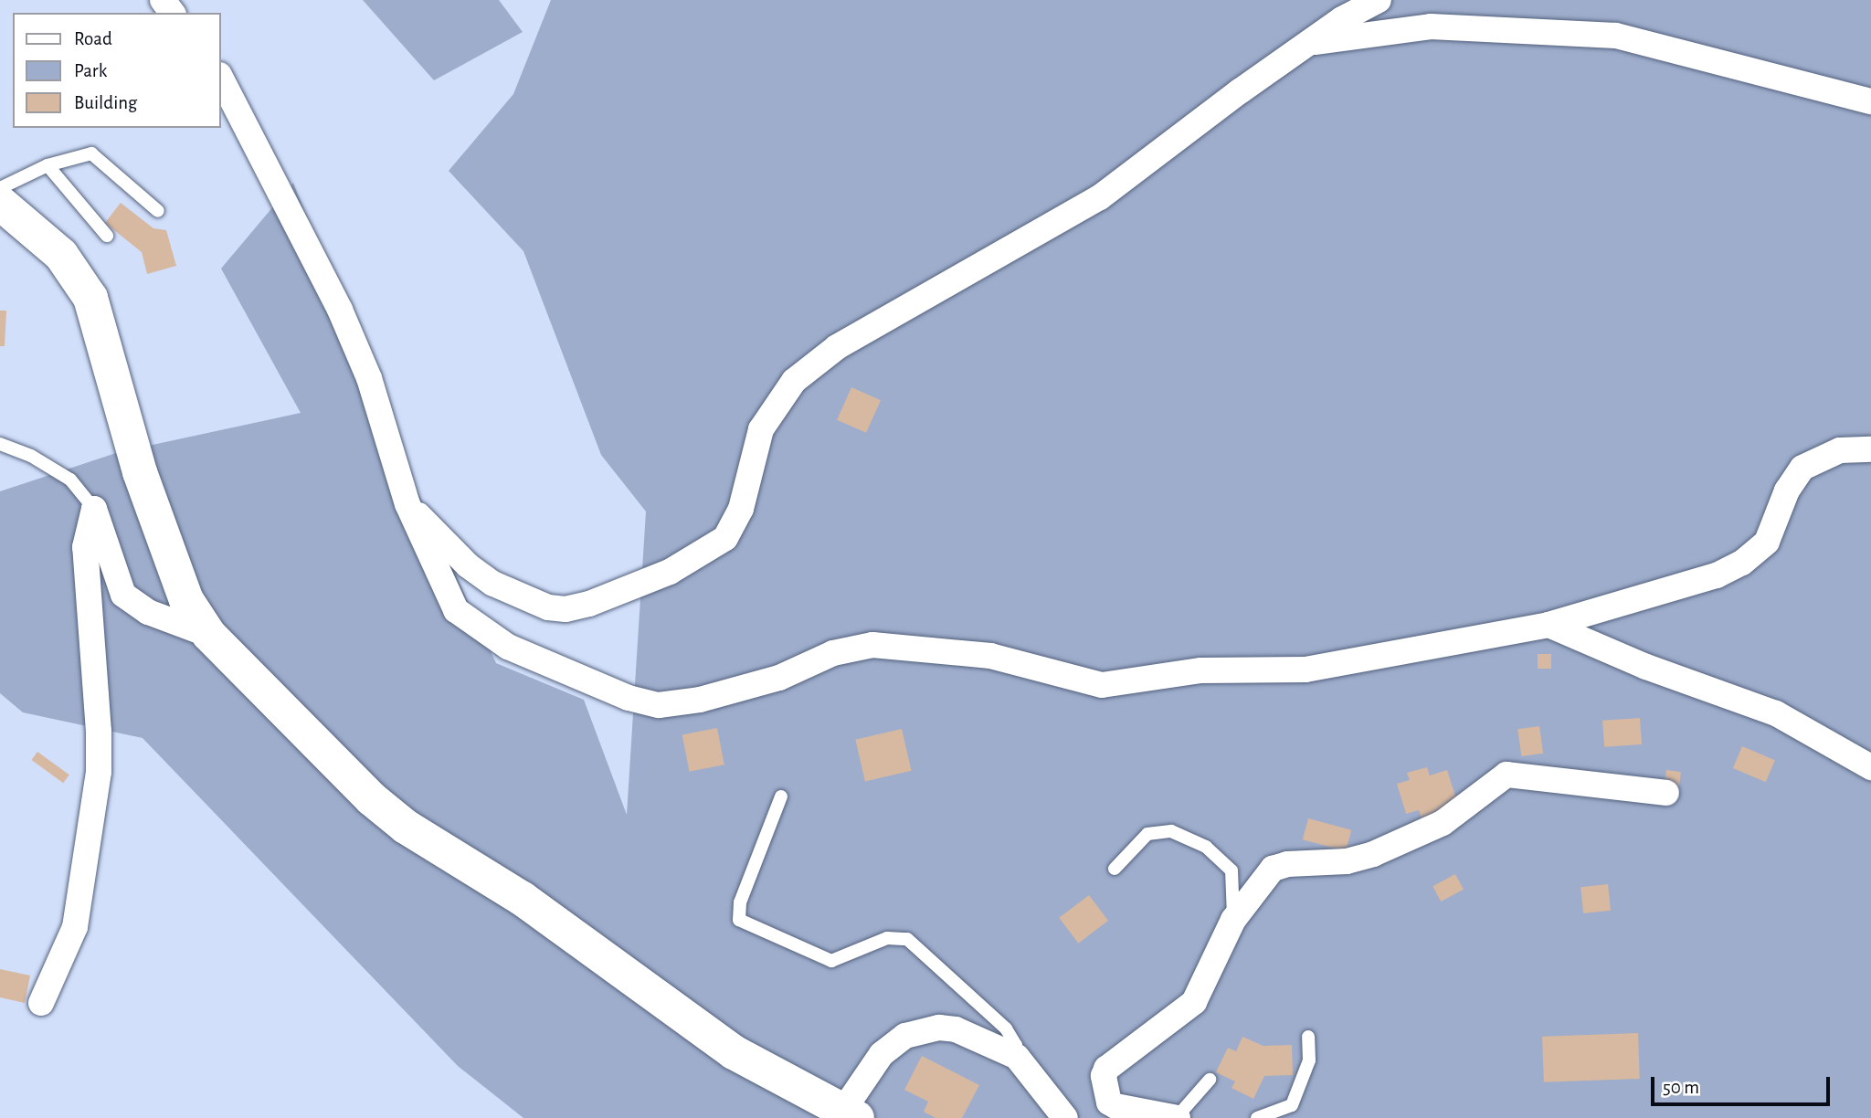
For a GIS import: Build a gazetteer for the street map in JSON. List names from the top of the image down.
{
  "legend": ["Road", "Park", "Building"],
  "scale_bar": "50 m"
}
